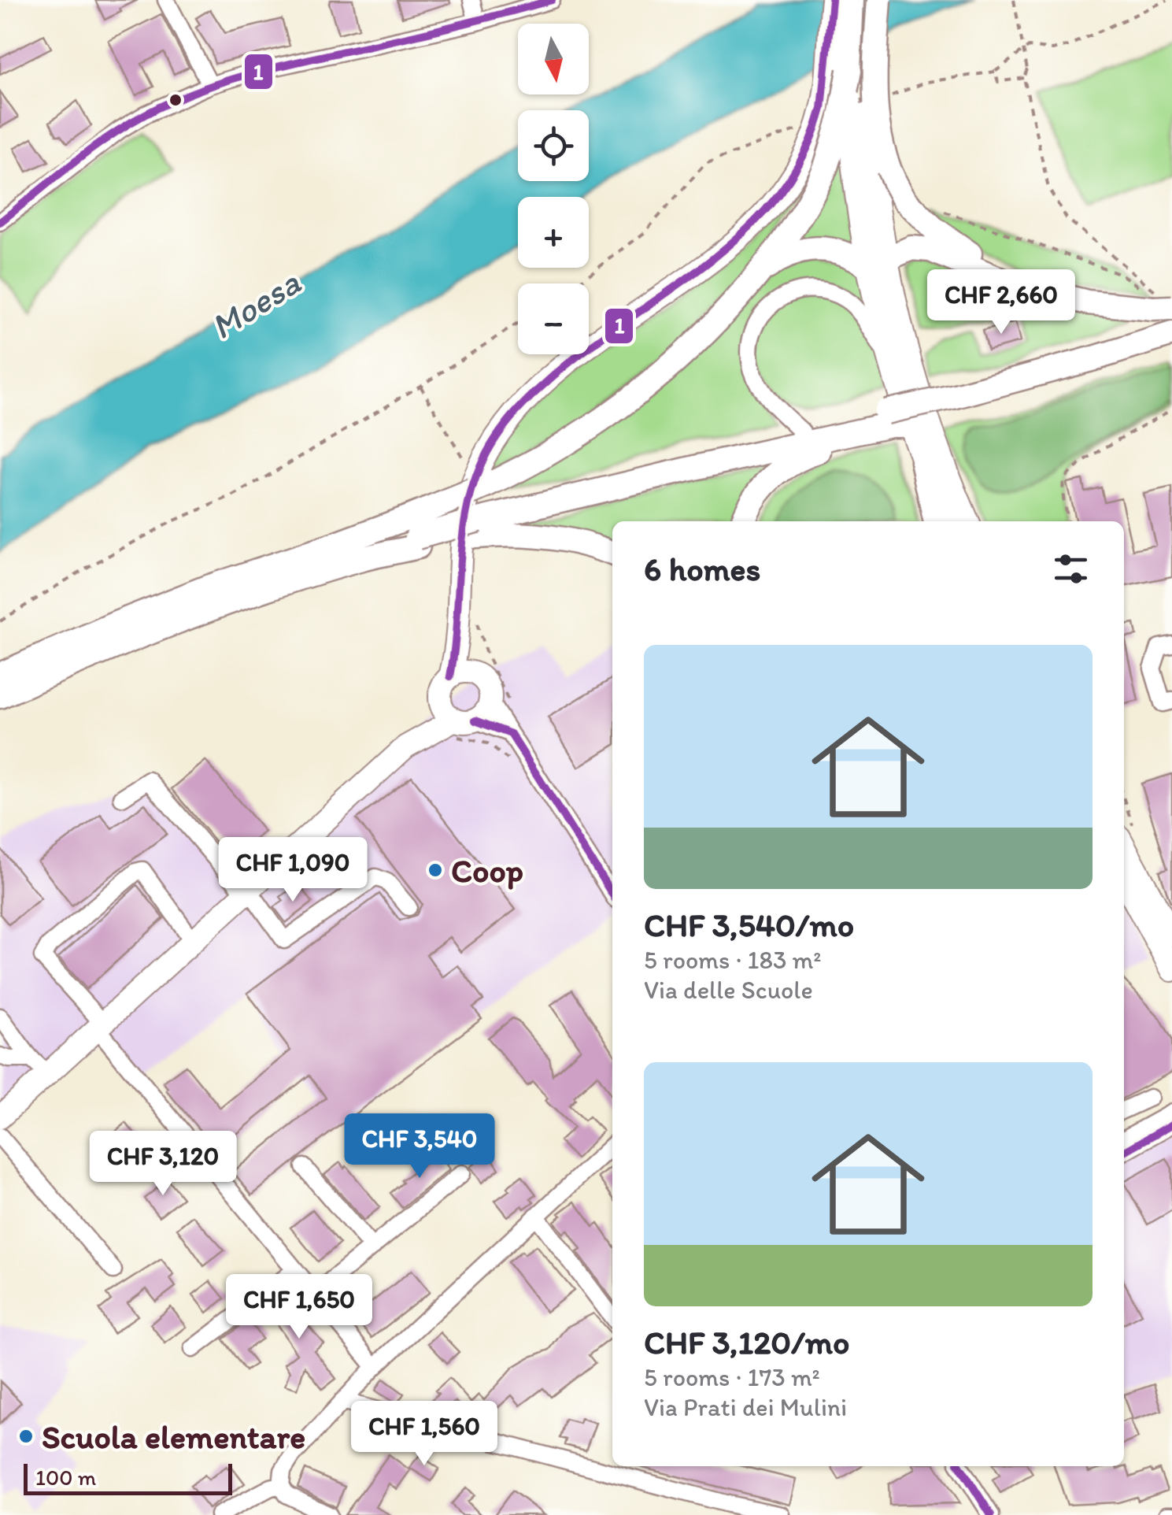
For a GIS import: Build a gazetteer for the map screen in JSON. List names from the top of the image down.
{
  "water": ["Moesa"],
  "places": ["Coop", "Scuola elementare"],
  "lines": ["transit line 1"],
  "scale_bar": "100 m",
  "north": "bottom",
  "page": {
    "map_buttons": ["+", "−"],
    "price": [
      "CHF 2,660",
      "CHF 1,090",
      "CHF 3,540",
      "CHF 3,120",
      "CHF 1,650",
      "CHF 1,560"
    ],
    "heading": "6 homes",
    "list": [
      {
        "name": "CHF 3,540/mo",
        "note": "5 rooms · 183 m² · Via delle Scuole"
      },
      {
        "name": "CHF 3,120/mo",
        "note": "5 rooms · 173 m² · Via Prati dei Mulini"
      }
    ],
    "scale": "100 m"
  }
}
